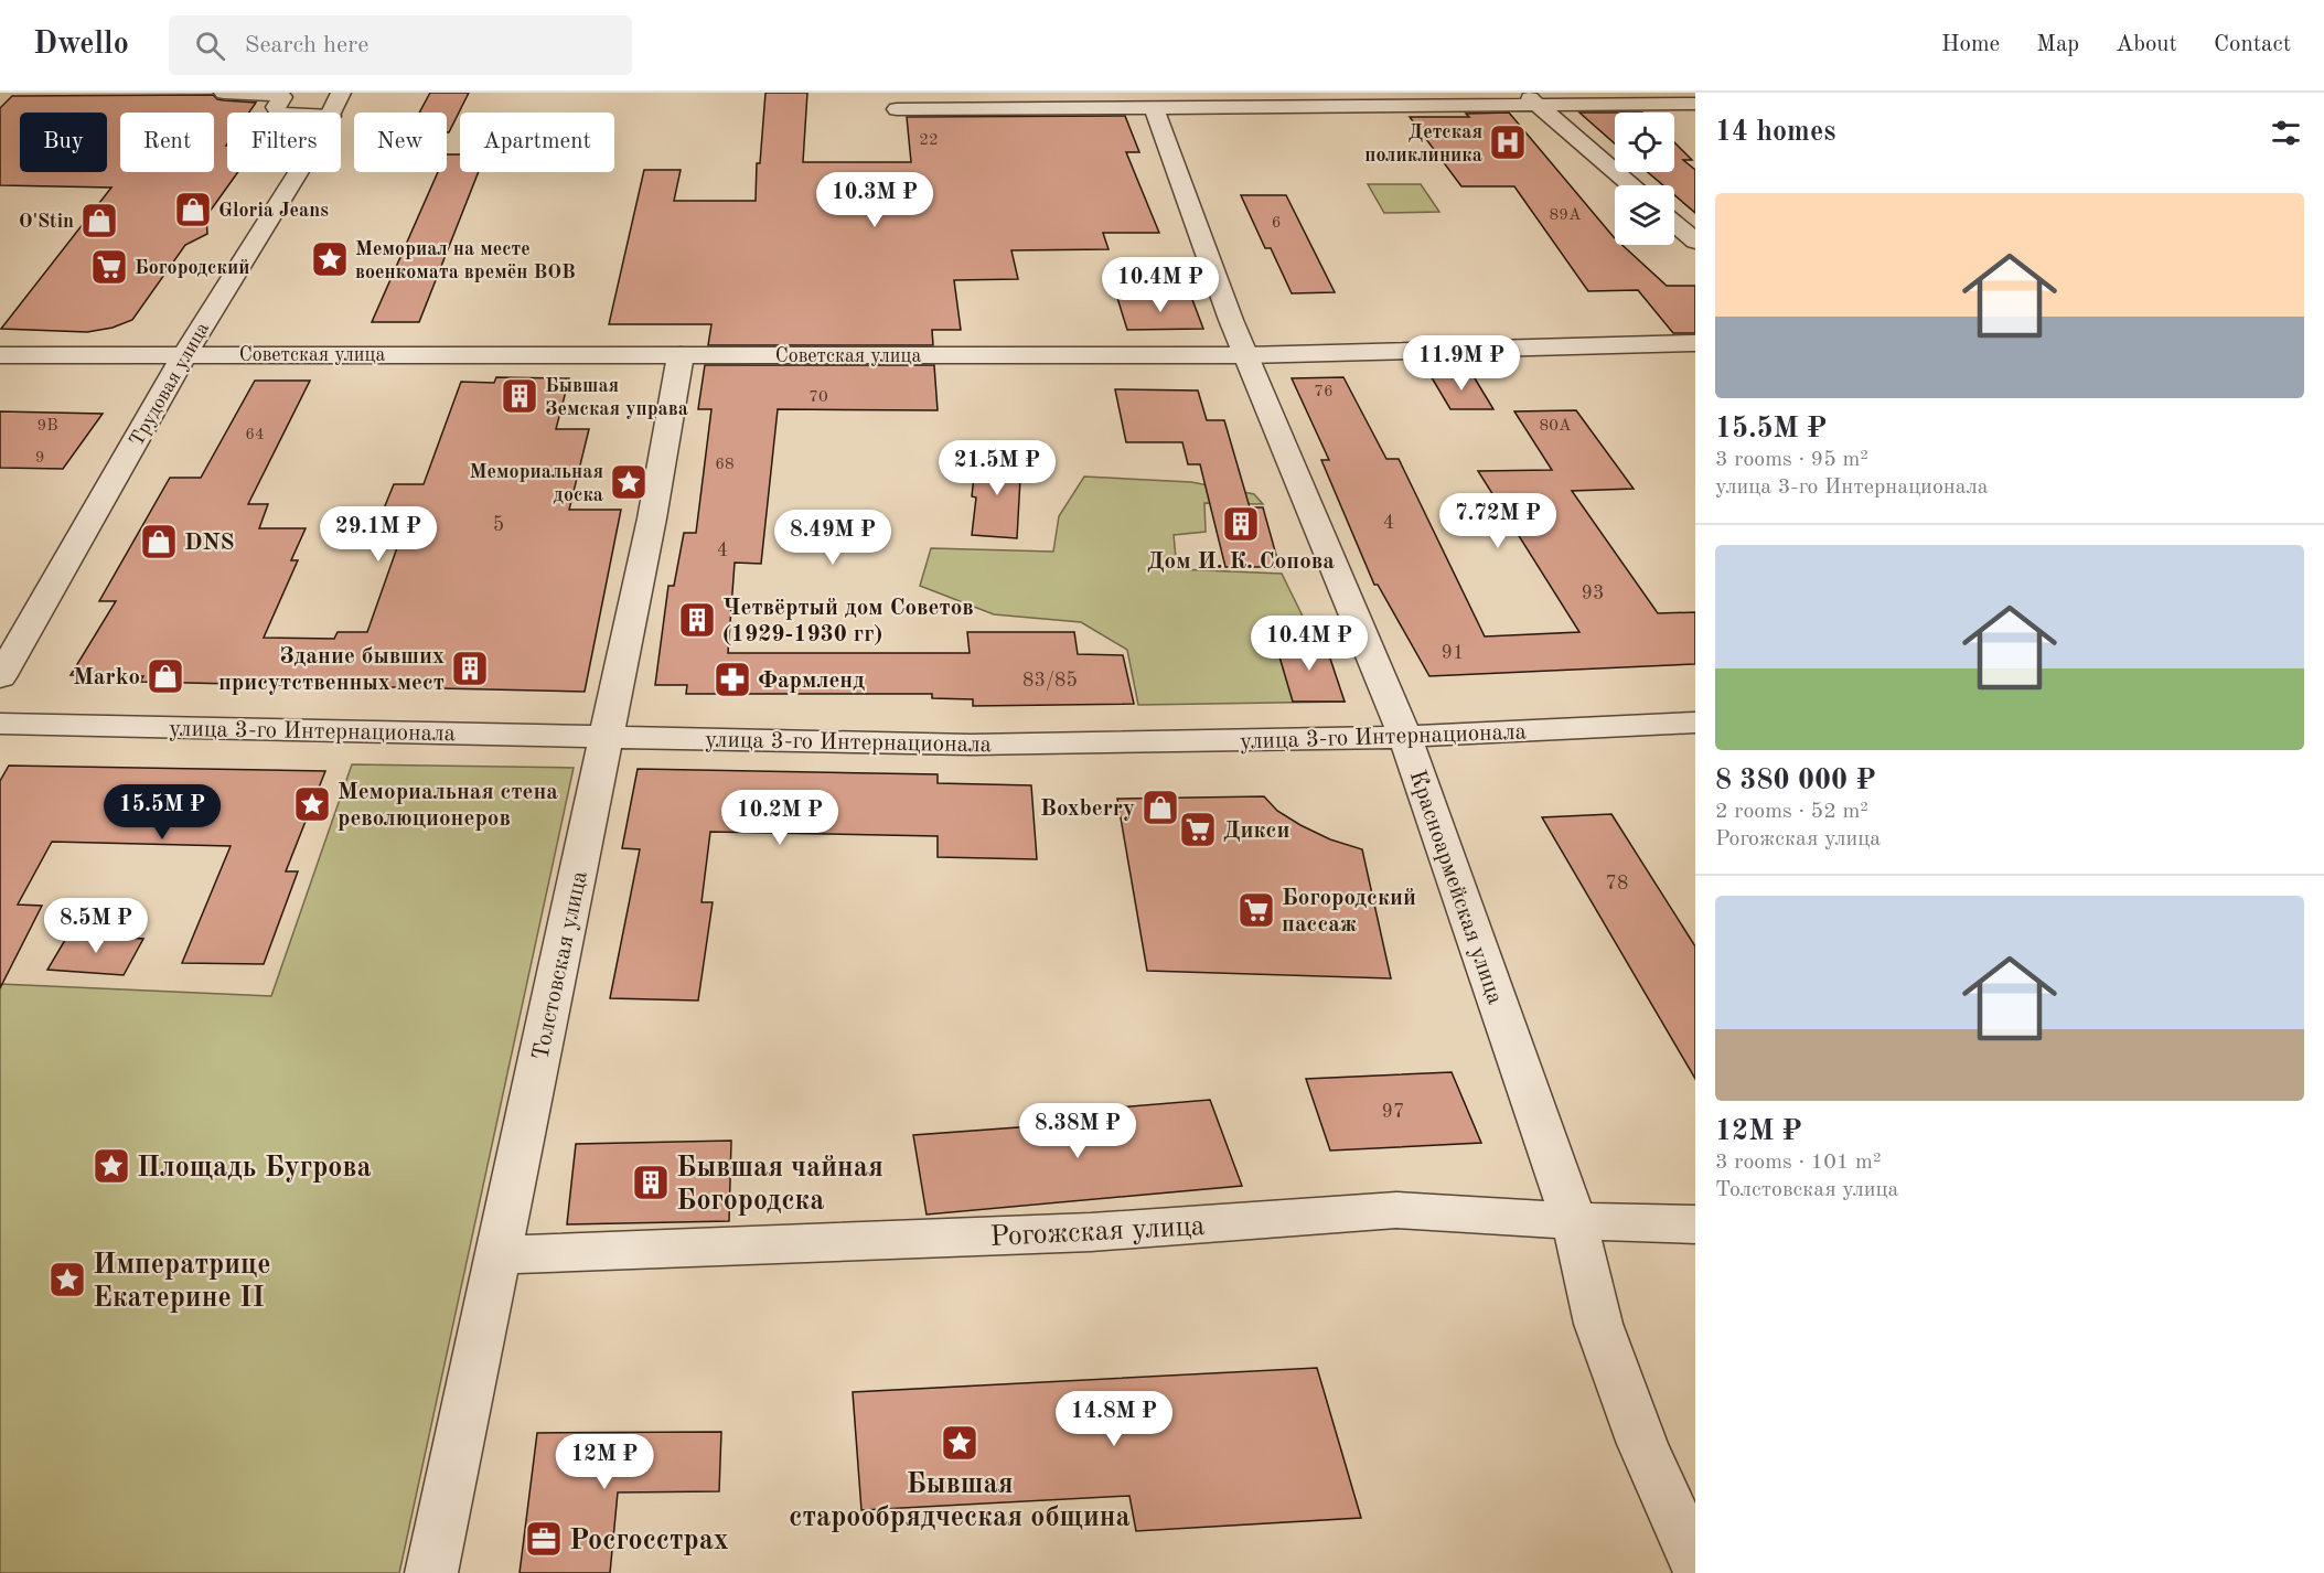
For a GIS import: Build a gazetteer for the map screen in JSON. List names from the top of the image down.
{
  "streets": {
    "street": [
      "Советская улица",
      "Трудовая улица",
      "улица 3-го Интернационала",
      "Красноармейская улица",
      "Толстовская улица",
      "Рогожская улица"
    ]
  },
  "crossings": [
    ["Советская улица", "Трудовая улица"],
    ["Советская улица", "Красноармейская улица"],
    ["Советская улица", "Толстовская улица"],
    ["улица 3-го Интернационала", "Красноармейская улица"],
    ["улица 3-го Интернационала", "Толстовская улица"],
    ["Красноармейская улица", "Рогожская улица"],
    ["Толстовская улица", "Рогожская улица"]
  ],
  "places": {
    "hospital": ["Детская поликлиника"],
    "shop": [
      "Gloria Jeans",
      "O'Stin",
      "DNS",
      "Marko",
      "Boxberry"
    ],
    "place": [
      "Мемориал на месте военкомата времён ВОВ",
      "Мемориальная доска",
      "Мемориальная стена революционеров",
      "Площадь Бугрова",
      "Императрице Екатерине II",
      "Бывшая старообрядческая община"
    ],
    "supermarket": ["Богородский", "Дикси", "Богородский пассаж"],
    "building": [
      "Бывшая Земская управа",
      "Дом И. К. Сопова",
      "Четвёртый дом Советов (1929-1930 гг)",
      "Здание бывших присутственных мест",
      "Бывшая чайная Богородска"
    ],
    "pharmacy": ["Фармленд"],
    "office": ["Росгосстрах"]
  },
  "house_numbers": [
    "22",
    "89А",
    "6",
    "76",
    "70",
    "9В",
    "80А",
    "64",
    "9",
    "68",
    "4",
    "5",
    "4",
    "93",
    "91",
    "83/85",
    "78",
    "97"
  ],
  "page": {
    "header": "Dwello",
    "search": "Search here",
    "nav": [
      "Home",
      "Map",
      "About",
      "Contact"
    ],
    "heading": "14 homes",
    "chip": [
      "Buy",
      "Rent",
      "Filters",
      "New",
      "Apartment"
    ],
    "price": [
      "10.3M ₽",
      "10.4M ₽",
      "11.9M ₽",
      "21.5M ₽",
      "7.72M ₽",
      "29.1M ₽",
      "8.49M ₽",
      "10.4M ₽",
      "15.5M ₽",
      "10.2M ₽",
      "8.5M ₽",
      "8.38M ₽",
      "14.8M ₽",
      "12M ₽"
    ],
    "list": [
      {
        "name": "15.5M ₽",
        "note": "3 rooms · 95 m² · улица 3-го Интернационала"
      },
      {
        "name": "8 380 000 ₽",
        "note": "2 rooms · 52 m² · Рогожская улица"
      },
      {
        "name": "12M ₽",
        "note": "3 rooms · 101 m² · Толстовская улица"
      }
    ]
  }
}
